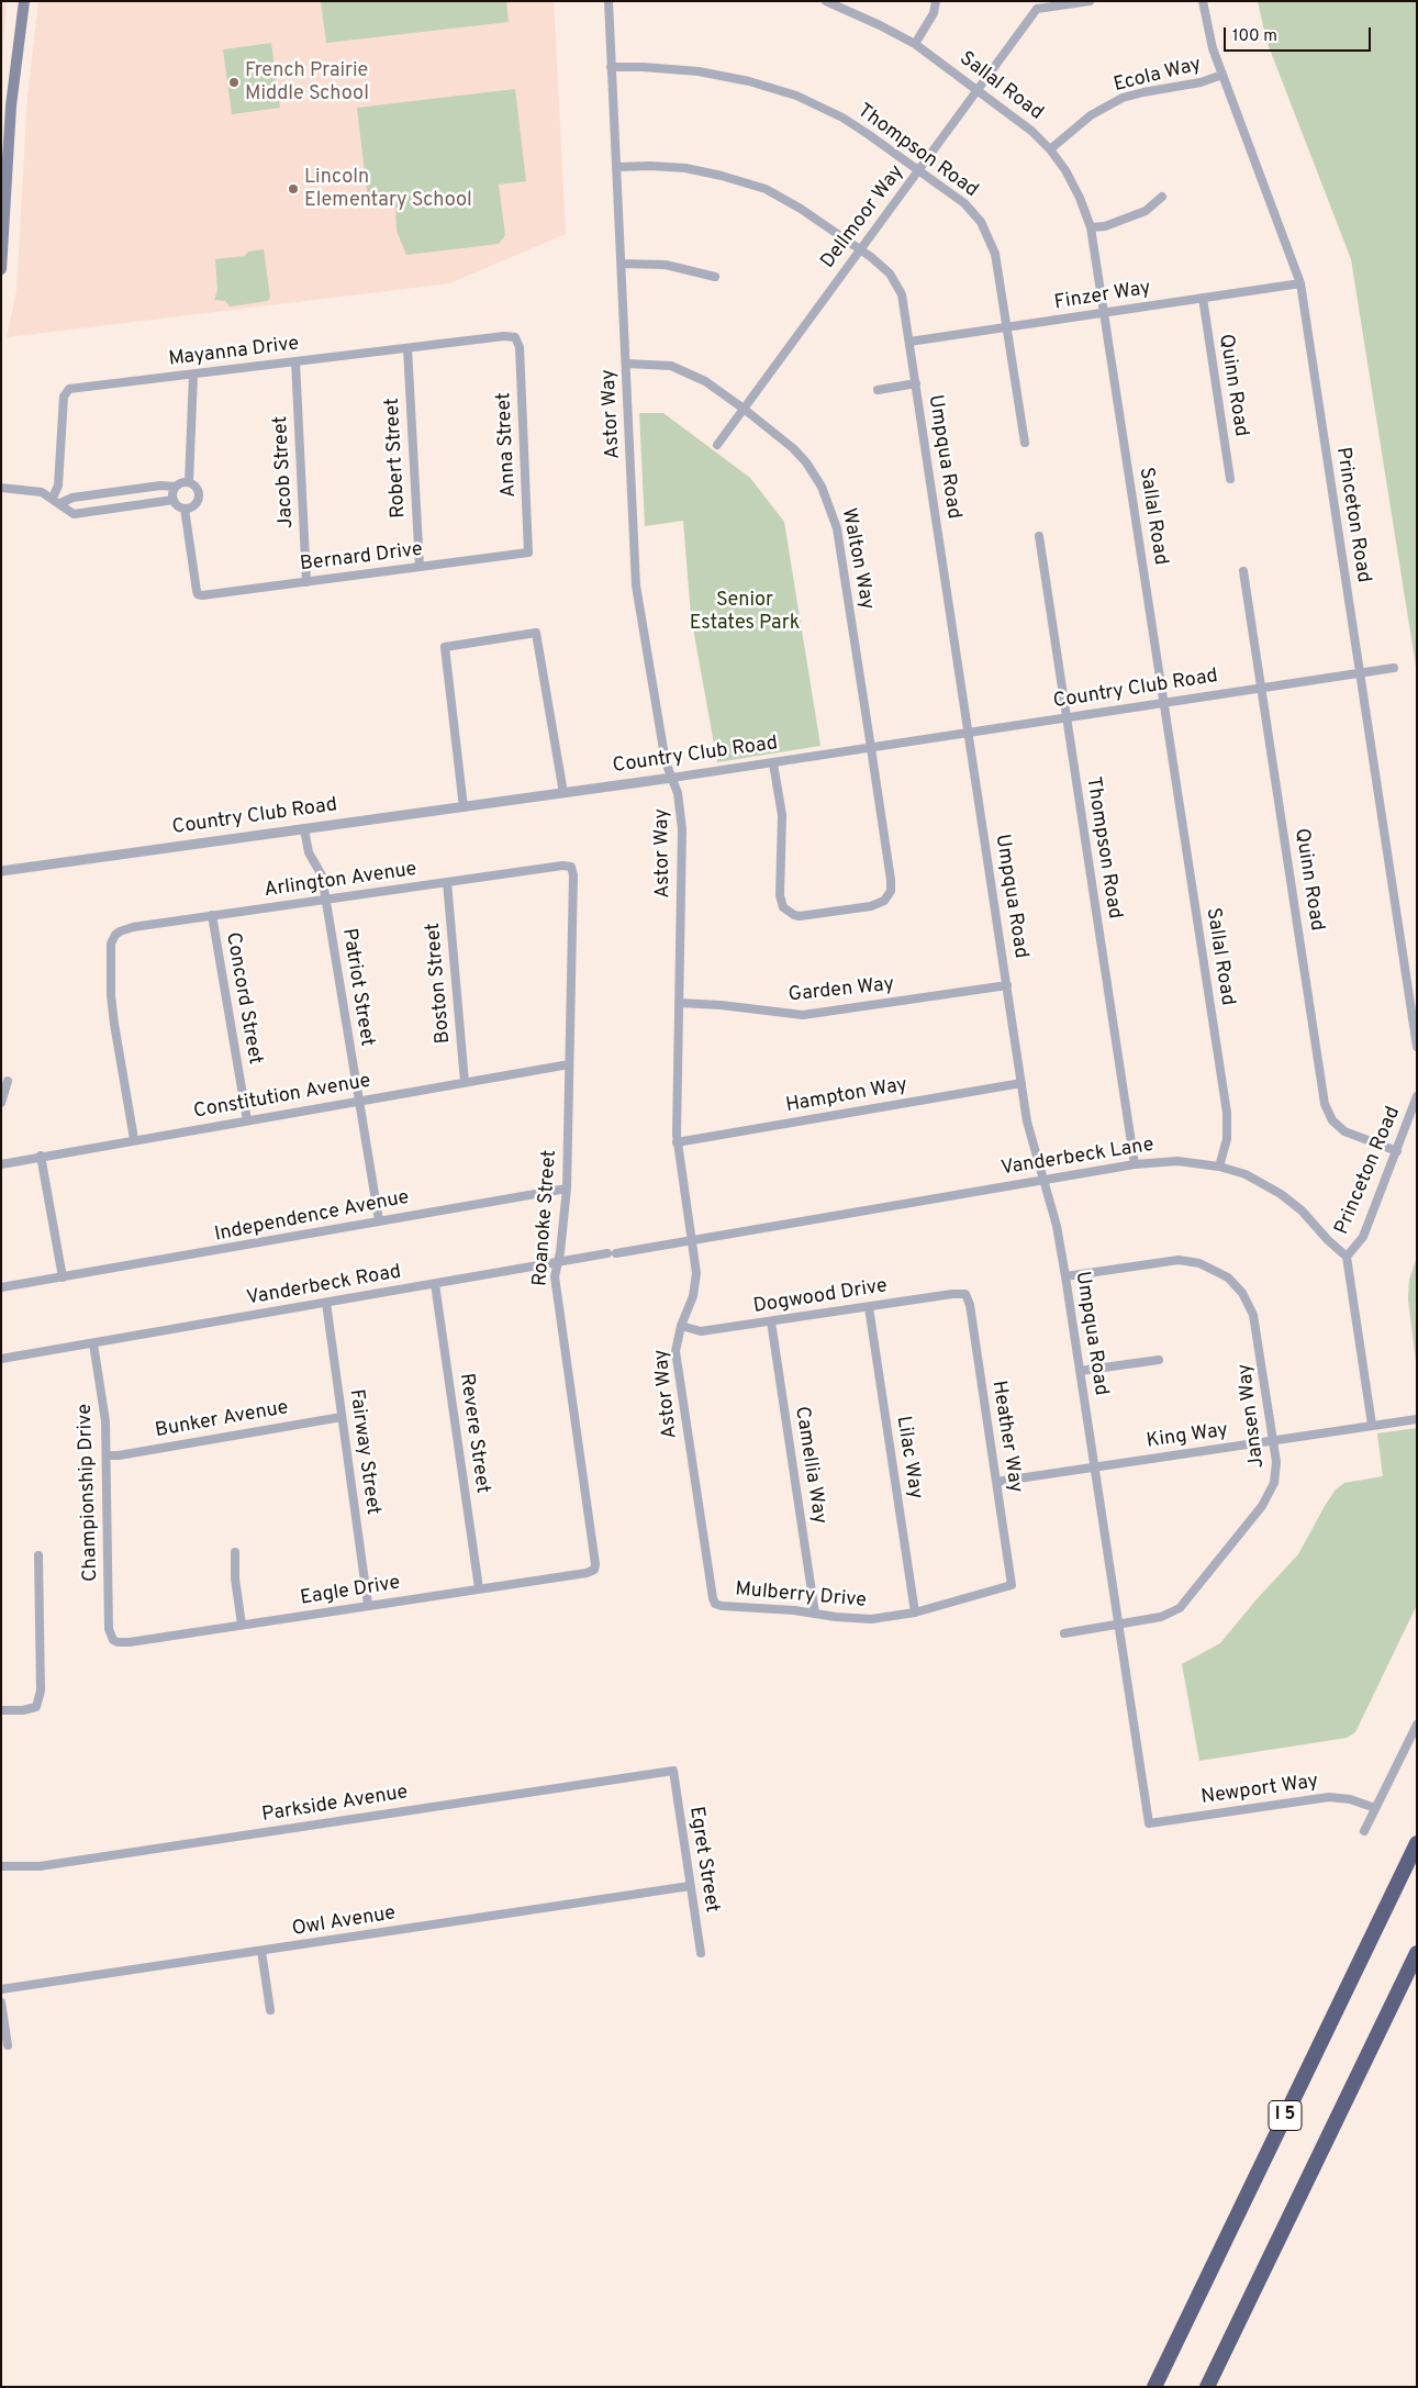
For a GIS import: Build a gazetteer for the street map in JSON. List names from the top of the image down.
{
  "streets": {
    "highway": ["I 5"],
    "street": [
      "Ecola Way",
      "Sallal Road",
      "Thompson Road",
      "Dellmoor Way",
      "Finzer Way",
      "Mayanna Drive",
      "Quinn Road",
      "Astor Way",
      "Anna Street",
      "Umpqua Road",
      "Robert Street",
      "Jacob Street",
      "Princeton Road",
      "Bernard Drive",
      "Walton Way",
      "Country Club Road",
      "Arlington Avenue",
      "Boston Street",
      "Patriot Street",
      "Garden Way",
      "Concord Street",
      "Hampton Way",
      "Constitution Avenue",
      "Vanderbeck Lane",
      "Independence Avenue",
      "Roanoke Street",
      "Vanderbeck Road",
      "Dogwood Drive",
      "Jansen Way",
      "Bunker Avenue",
      "Revere Street",
      "Heather Way",
      "King Way",
      "Fairway Street",
      "Lilac Way",
      "Camellia Way",
      "Championship Drive",
      "Eagle Drive",
      "Mulberry Drive",
      "Newport Way",
      "Parkside Avenue",
      "Egret Street",
      "Owl Avenue"
    ]
  },
  "crossings": [
    ["Ecola Way", "Sallal Road"],
    ["Ecola Way", "Princeton Road"],
    ["Sallal Road", "Dellmoor Way"],
    ["Sallal Road", "Finzer Way"],
    ["Sallal Road", "Country Club Road"],
    ["Sallal Road", "Vanderbeck Lane"],
    ["Thompson Road", "Dellmoor Way"],
    ["Thompson Road", "Finzer Way"],
    ["Thompson Road", "Astor Way"],
    ["Thompson Road", "Country Club Road"],
    ["Thompson Road", "Vanderbeck Lane"],
    ["Dellmoor Way", "Umpqua Road"],
    ["Dellmoor Way", "Walton Way"],
    ["Finzer Way", "Quinn Road"],
    ["Finzer Way", "Umpqua Road"],
    ["Finzer Way", "Princeton Road"],
    ["Mayanna Drive", "Anna Street"],
    ["Mayanna Drive", "Robert Street"],
    ["Mayanna Drive", "Jacob Street"],
    ["Quinn Road", "Princeton Road"],
    ["Quinn Road", "Country Club Road"],
    ["Astor Way", "Umpqua Road"],
    ["Astor Way", "Walton Way"],
    ["Astor Way", "Country Club Road"],
    ["Astor Way", "Garden Way"],
    ["Astor Way", "Hampton Way"],
    ["Astor Way", "Vanderbeck Lane"],
    ["Astor Way", "Dogwood Drive"],
    ["Astor Way", "Mulberry Drive"],
    ["Anna Street", "Bernard Drive"],
    ["Umpqua Road", "Country Club Road"],
    ["Umpqua Road", "Garden Way"],
    ["Umpqua Road", "Hampton Way"],
    ["Umpqua Road", "Vanderbeck Lane"],
    ["Umpqua Road", "Jansen Way"],
    ["Umpqua Road", "King Way"],
    ["Umpqua Road", "Newport Way"],
    ["Robert Street", "Bernard Drive"],
    ["Jacob Street", "Bernard Drive"],
    ["Princeton Road", "Country Club Road"],
    ["Princeton Road", "Vanderbeck Lane"],
    ["Walton Way", "Country Club Road"],
    ["Country Club Road", "Patriot Street"],
    ["Arlington Avenue", "Boston Street"],
    ["Arlington Avenue", "Patriot Street"],
    ["Arlington Avenue", "Concord Street"],
    ["Arlington Avenue", "Constitution Avenue"],
    ["Arlington Avenue", "Roanoke Street"],
    ["Boston Street", "Constitution Avenue"],
    ["Patriot Street", "Constitution Avenue"],
    ["Patriot Street", "Independence Avenue"],
    ["Concord Street", "Constitution Avenue"],
    ["Constitution Avenue", "Roanoke Street"],
    ["Vanderbeck Lane", "Vanderbeck Road"],
    ["Independence Avenue", "Roanoke Street"],
    ["Roanoke Street", "Vanderbeck Road"],
    ["Roanoke Street", "Eagle Drive"],
    ["Vanderbeck Road", "Revere Street"],
    ["Vanderbeck Road", "Fairway Street"],
    ["Vanderbeck Road", "Championship Drive"],
    ["Dogwood Drive", "Heather Way"],
    ["Dogwood Drive", "Lilac Way"],
    ["Dogwood Drive", "Camellia Way"],
    ["Jansen Way", "King Way"],
    ["Bunker Avenue", "Fairway Street"],
    ["Bunker Avenue", "Championship Drive"],
    ["Revere Street", "Eagle Drive"],
    ["Heather Way", "King Way"],
    ["Heather Way", "Mulberry Drive"],
    ["Fairway Street", "Eagle Drive"],
    ["Lilac Way", "Mulberry Drive"],
    ["Camellia Way", "Mulberry Drive"],
    ["Championship Drive", "Eagle Drive"],
    ["Parkside Avenue", "Egret Street"],
    ["Egret Street", "Owl Avenue"]
  ],
  "parks": ["Senior Estates Park"],
  "places": ["French Prairie Middle School", "Lincoln Elementary School"],
  "scale_bar": "100 m"
}
